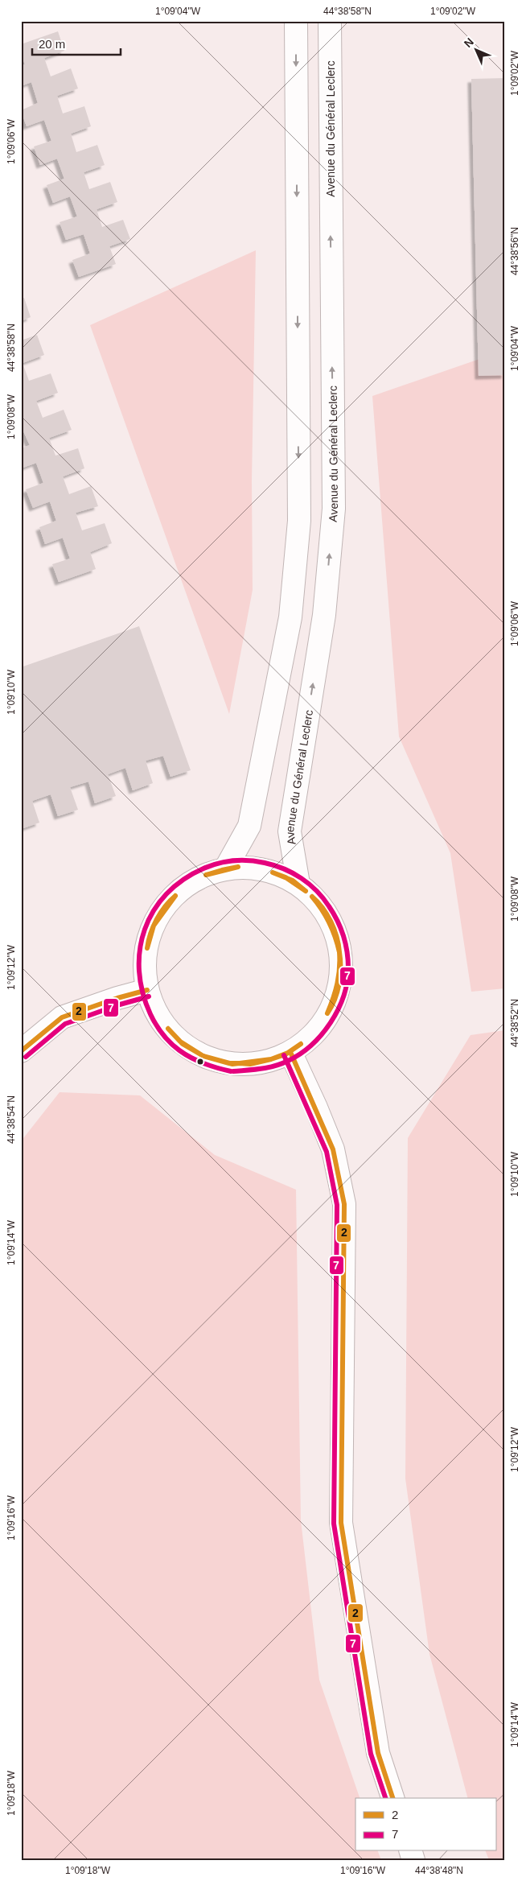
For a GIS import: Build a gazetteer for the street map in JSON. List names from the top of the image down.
{
  "streets": {
    "main road": ["Avenue du Général Leclerc"]
  },
  "lines": ["transit line 7", "transit line 2"],
  "legend": ["2", "7"],
  "scale_bar": "20 m",
  "north": "top left",
  "coordinates": [
    "1°09'04\"W",
    "44°38'58\"N",
    "1°09'02\"W",
    "1°09'06\"W",
    "44°38'56\"N",
    "1°09'08\"W",
    "1°09'10\"W",
    "1°09'12\"W",
    "44°38'52\"N",
    "44°38'54\"N",
    "1°09'14\"W",
    "1°09'16\"W",
    "1°09'18\"W",
    "44°38'48\"N"
  ]
}
